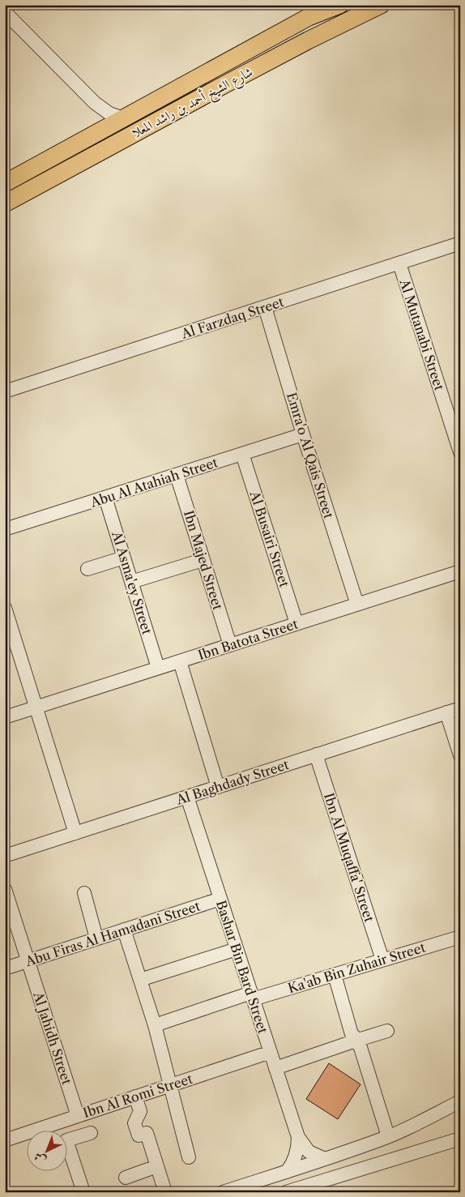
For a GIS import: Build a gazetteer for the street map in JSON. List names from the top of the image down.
{
  "streets": {
    "main road": ["شارع الشيخ أحمد بن راشد المعلا"],
    "street": [
      "Al Farzdaq Street",
      "Al Mutanabi Street",
      "Emra'o Al Qais Street",
      "Abu Al Atahiah Street",
      "Al Busairi Street",
      "Ibn Majed Street",
      "Al Asma'ey Street",
      "Ibn Batota Street",
      "Al Baghdady Street",
      "Ibn Al Muqaffa' Street",
      "Abu Firas Al Hamadani Street",
      "Bashar Bin Bard Street",
      "Ka'ab Bin Zuhair Street",
      "Al Jahidh Street",
      "Ibn Al Romi Street"
    ]
  },
  "crossings": [
    ["Al Farzdaq Street", "Al Mutanabi Street"],
    ["Al Farzdaq Street", "Emra'o Al Qais Street"],
    ["Emra'o Al Qais Street", "Abu Al Atahiah Street"],
    ["Emra'o Al Qais Street", "Ibn Batota Street"],
    ["Abu Al Atahiah Street", "Al Busairi Street"],
    ["Abu Al Atahiah Street", "Ibn Majed Street"],
    ["Abu Al Atahiah Street", "Al Asma'ey Street"],
    ["Al Busairi Street", "Ibn Batota Street"],
    ["Ibn Majed Street", "Ibn Batota Street"],
    ["Al Asma'ey Street", "Ibn Batota Street"],
    ["Al Baghdady Street", "Ibn Al Muqaffa' Street"],
    ["Al Baghdady Street", "Bashar Bin Bard Street"],
    ["Ibn Al Muqaffa' Street", "Ka'ab Bin Zuhair Street"],
    ["Abu Firas Al Hamadani Street", "Bashar Bin Bard Street"],
    ["Abu Firas Al Hamadani Street", "Al Jahidh Street"],
    ["Bashar Bin Bard Street", "Ka'ab Bin Zuhair Street"],
    ["Bashar Bin Bard Street", "Ibn Al Romi Street"],
    ["Al Jahidh Street", "Ibn Al Romi Street"]
  ],
  "north": "bottom left"
}
